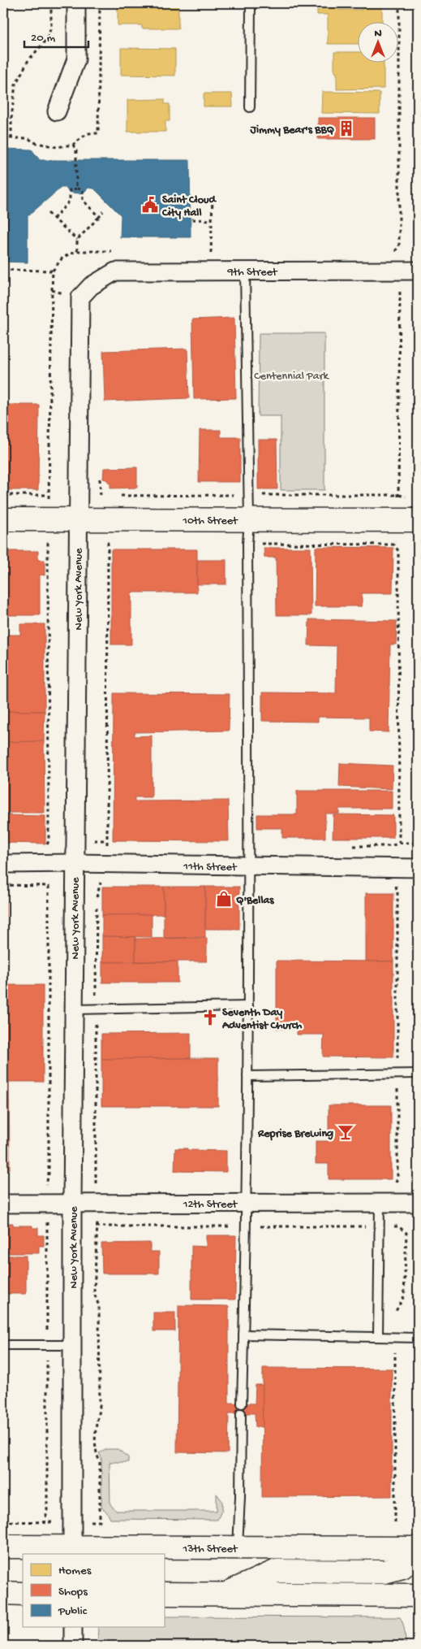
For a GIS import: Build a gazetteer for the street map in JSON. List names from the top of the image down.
{
  "streets": {
    "main road": ["10th Street", "13th Street"],
    "street": [
      "9th Street",
      "New York Avenue",
      "11th Street",
      "12th Street"
    ]
  },
  "crossings": [
    ["9th Street", "New York Avenue"],
    ["10th Street", "New York Avenue"],
    ["New York Avenue", "11th Street"],
    ["New York Avenue", "12th Street"],
    ["New York Avenue", "13th Street"]
  ],
  "parks": ["Centennial Park"],
  "places": {
    "building": ["Jimmy Bear's BBQ"],
    "public building": ["Saint Cloud City Hall"],
    "shop": ["Q'Bellas"],
    "church": ["Seventh Day Adventist Church"],
    "bar": ["Reprise Brewing"]
  },
  "legend": ["Homes", "Shops", "Public"],
  "scale_bar": "20 m",
  "north": "top"
}
